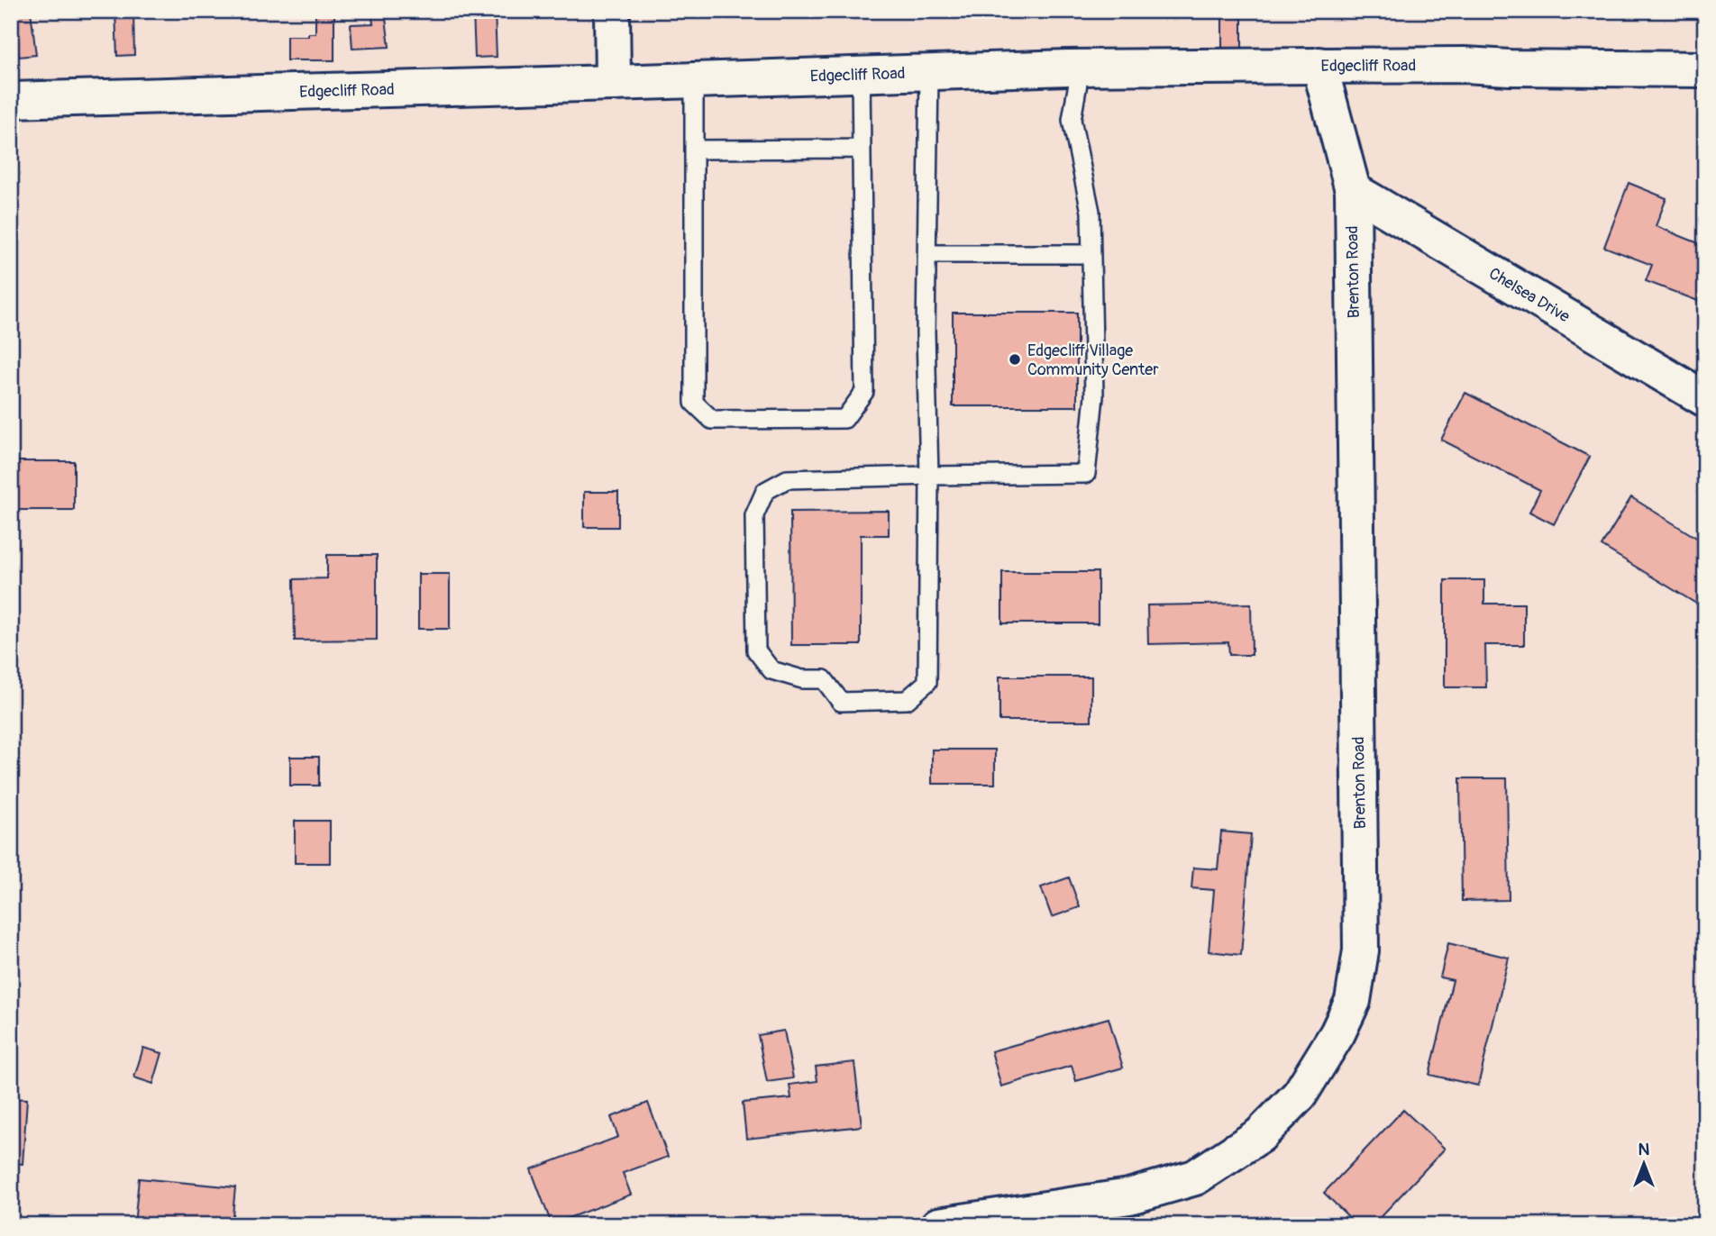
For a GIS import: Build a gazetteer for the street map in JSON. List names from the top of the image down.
{
  "streets": {
    "street": ["Edgecliff Road", "Brenton Road", "Chelsea Drive"]
  },
  "crossings": [
    ["Edgecliff Road", "Brenton Road"],
    ["Brenton Road", "Chelsea Drive"]
  ],
  "places": ["Edgecliff Village Community Center"],
  "north": "top"
}
